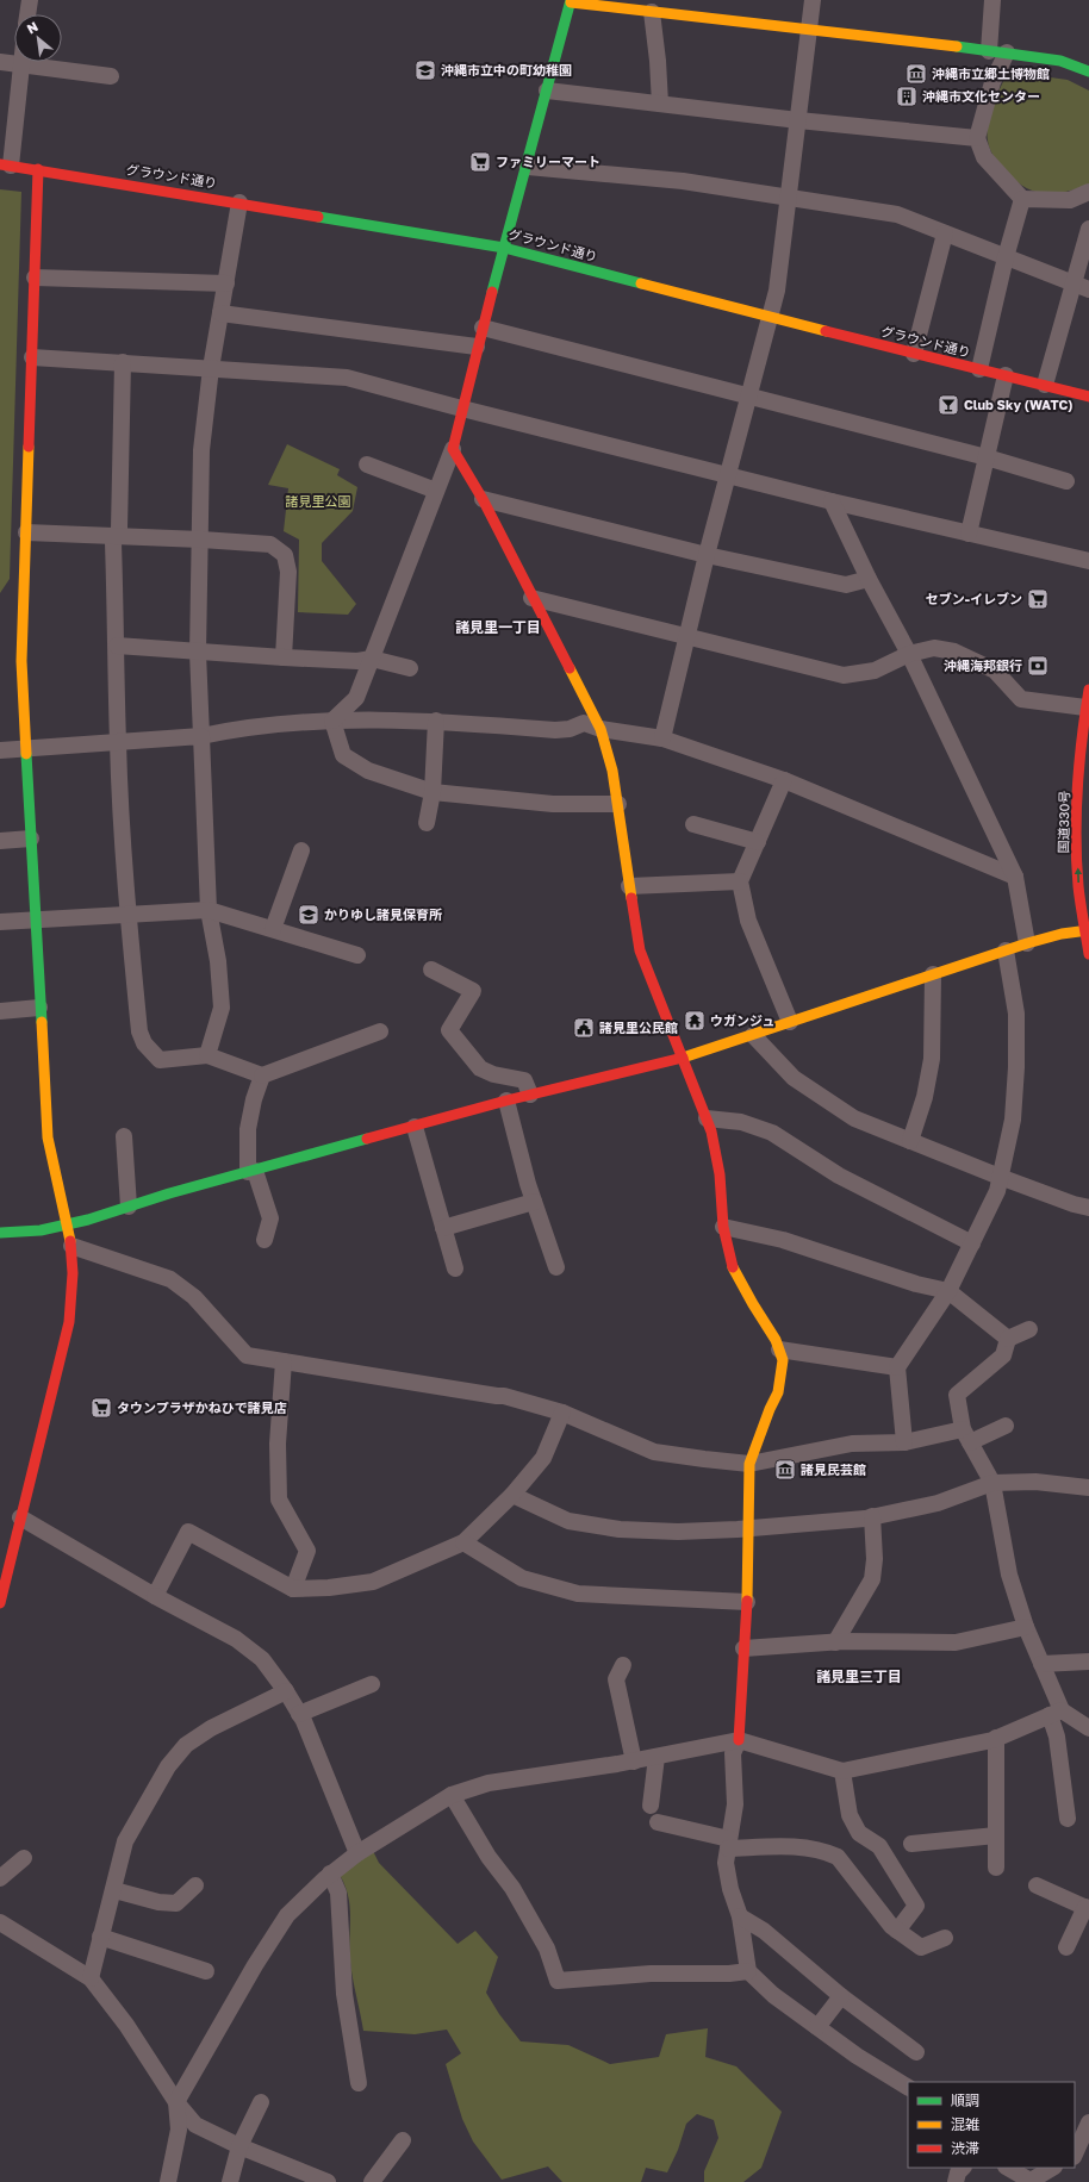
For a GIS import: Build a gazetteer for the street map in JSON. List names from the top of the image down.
{
  "streets": {
    "main road": ["グラウンド通り", "国道330号"]
  },
  "one_way": ["国道330号"],
  "districts": ["諸見里一丁目", "諸見里三丁目"],
  "parks": ["諸見里公園"],
  "places": {
    "school or university": ["沖縄市立中の町幼稚園", "かりゆし諸見保育所"],
    "museum": ["沖縄市立郷土博物館", "諸見民芸館"],
    "building": ["沖縄市文化センター"],
    "supermarket": ["ファミリーマート", "セブン-イレブン", "タウンプラザかねひで諸見店"],
    "bar": ["Club Sky (WATC)"],
    "bank": ["沖縄海邦銀行"],
    "temple": ["ウガンジュ"],
    "public building": ["諸見里公民館"]
  },
  "legend": ["順調", "混雑", "渋滞"],
  "north": "top left"
}
